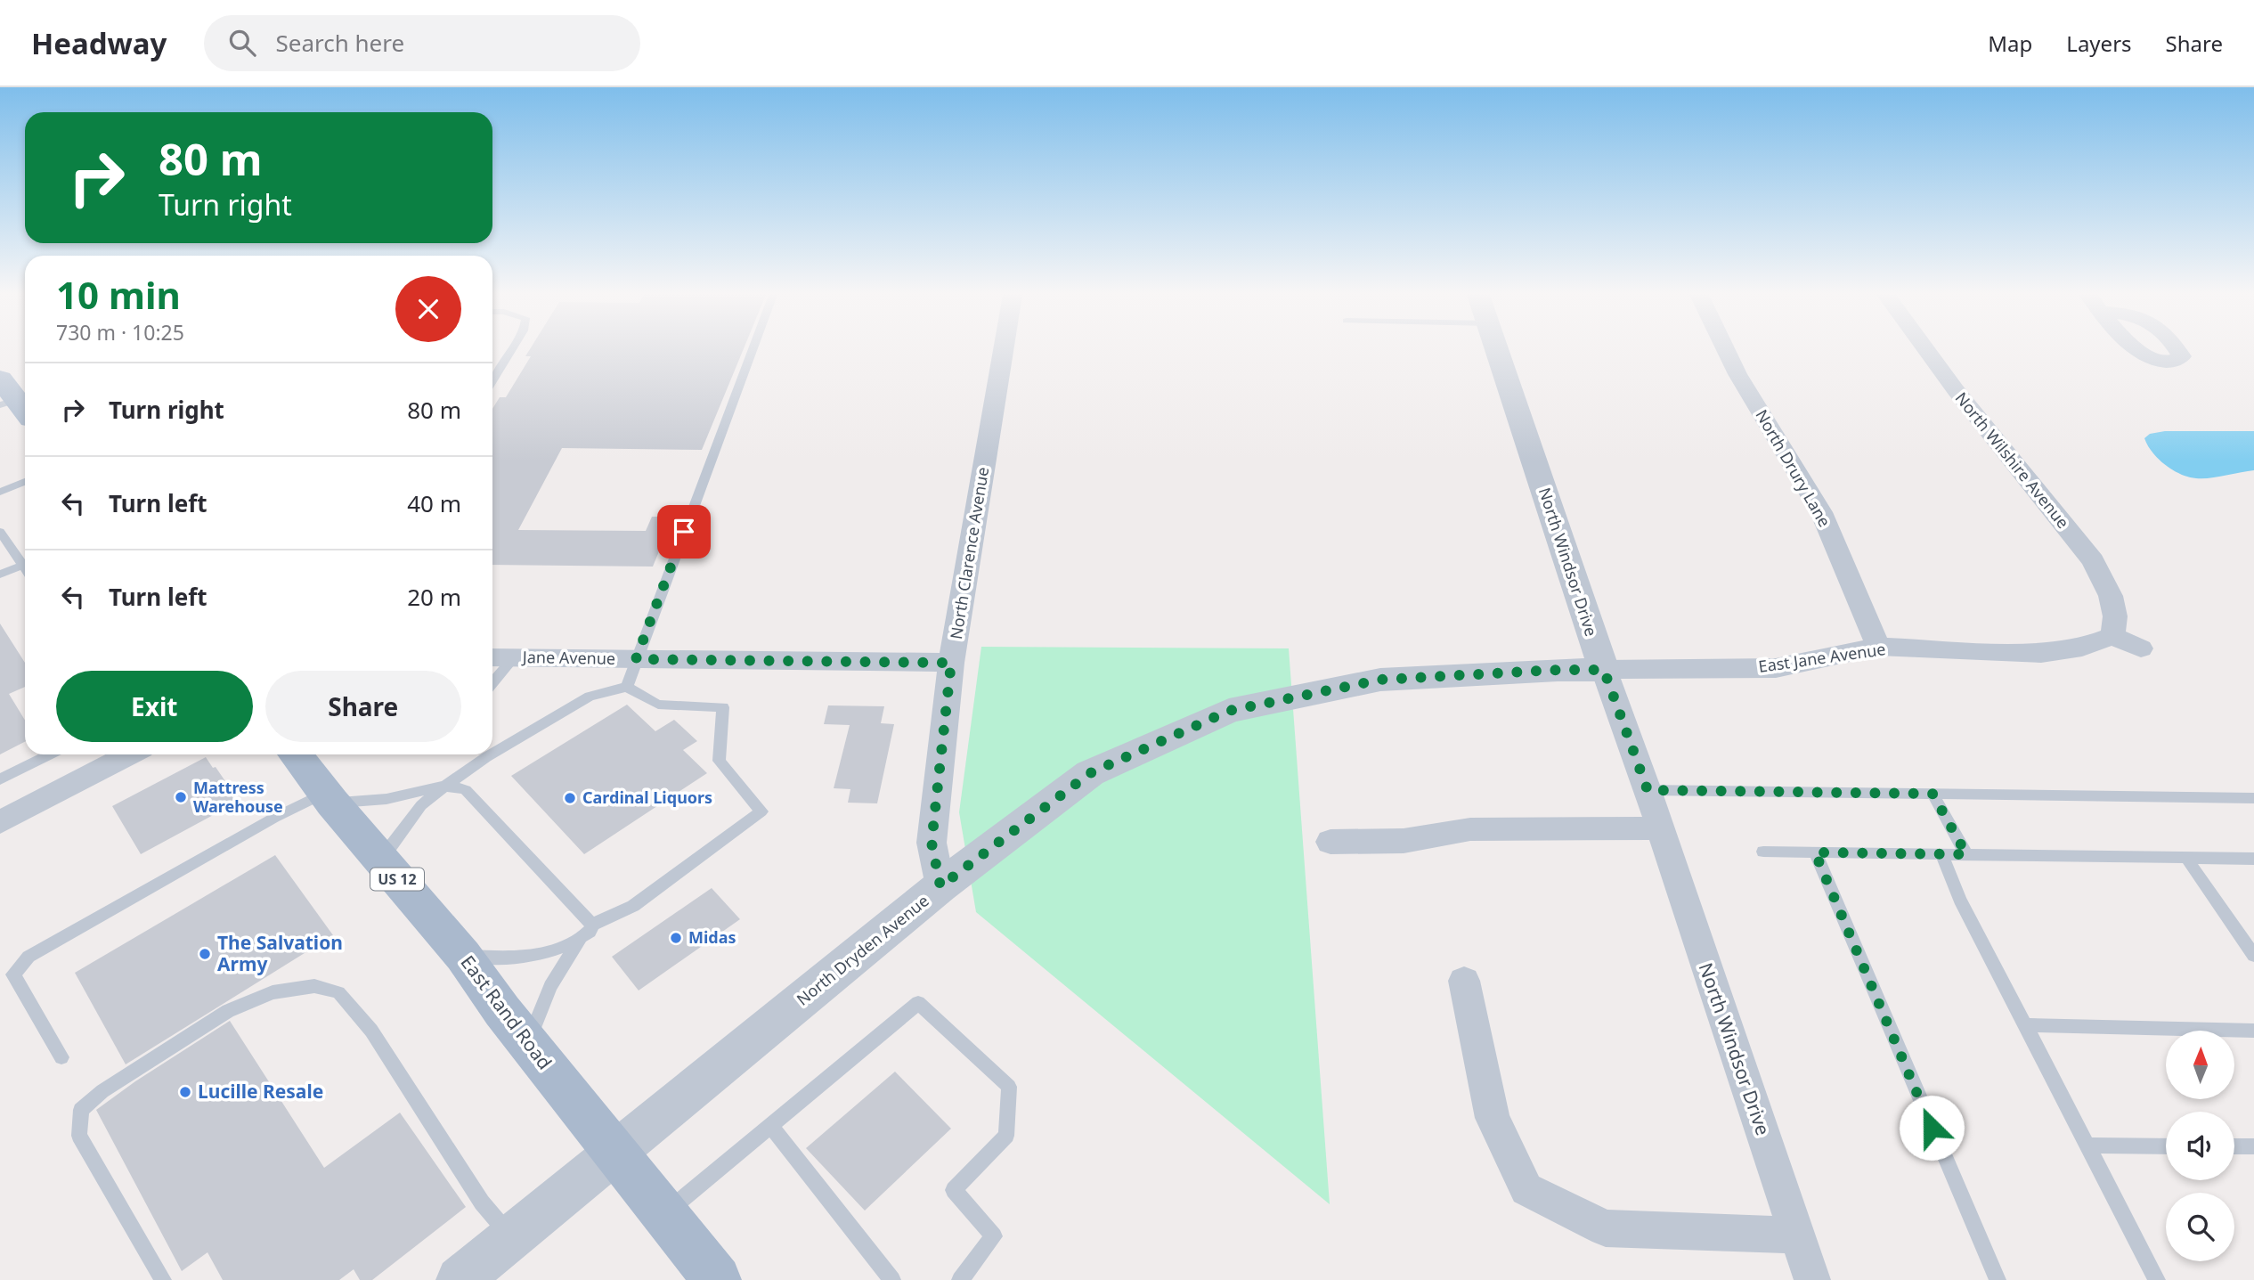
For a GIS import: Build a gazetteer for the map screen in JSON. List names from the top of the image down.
{
  "streets": {
    "main road": ["US 12", "East Rand Road"],
    "street": [
      "North Wilshire Avenue",
      "North Drury Lane",
      "North Clarence Avenue",
      "North Windsor Drive",
      "Jane Avenue",
      "East Jane Avenue",
      "North Dryden Avenue"
    ]
  },
  "crossings": [
    ["North Wilshire Avenue", "East Jane Avenue"],
    ["North Drury Lane", "East Jane Avenue"],
    ["North Clarence Avenue", "Jane Avenue"],
    ["North Clarence Avenue", "North Dryden Avenue"],
    ["North Windsor Drive", "East Jane Avenue"],
    ["North Windsor Drive", "North Dryden Avenue"],
    ["East Jane Avenue", "North Dryden Avenue"],
    ["North Dryden Avenue", "East Rand Road"]
  ],
  "places": [
    "Mattress Warehouse",
    "Cardinal Liquors",
    "Midas",
    "The Salvation Army",
    "Lucille Resale"
  ],
  "north": "top",
  "page": {
    "header": "Headway",
    "search": "Search here",
    "nav": ["Map", "Layers", "Share"],
    "turn": ["80 m", "Turn right"],
    "heading": ["10 min", "730 m · 10:25"],
    "list": [
      {
        "name": "Turn right",
        "value": "80 m"
      },
      {
        "name": "Turn left",
        "value": "40 m"
      },
      {
        "name": "Turn left",
        "value": "20 m"
      }
    ],
    "buttons": ["Exit", "Share"]
  }
}
